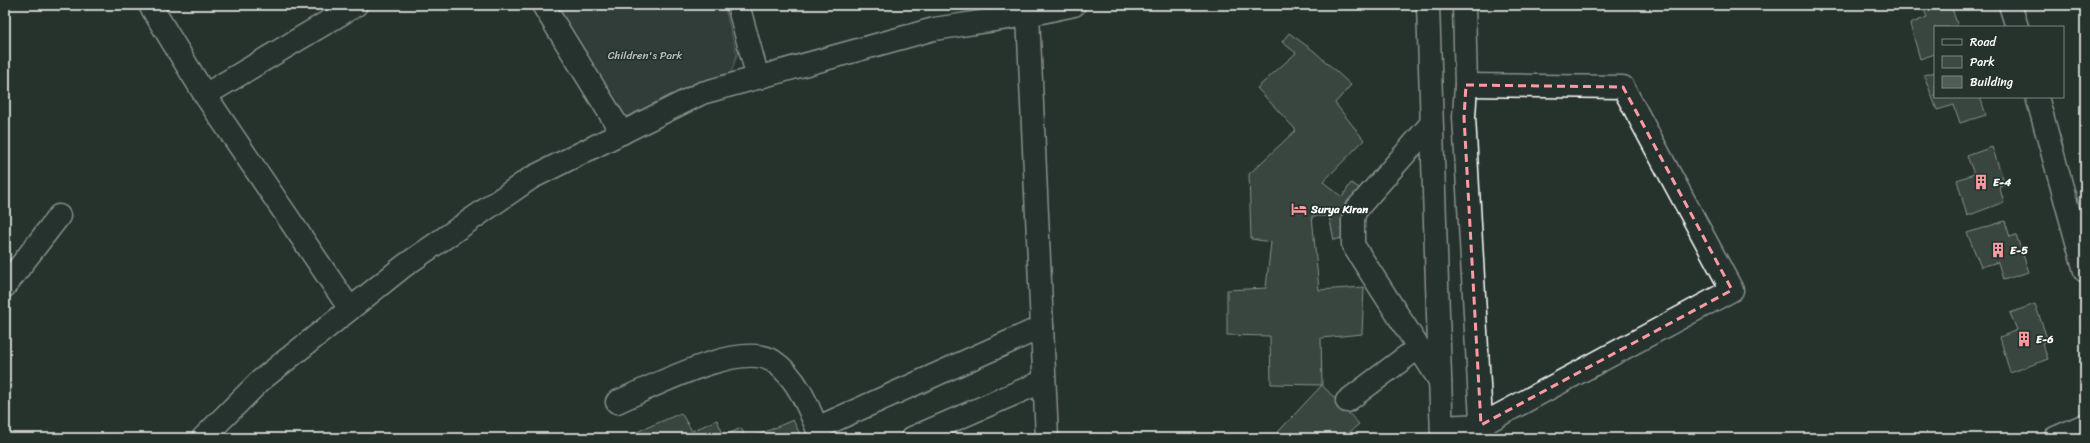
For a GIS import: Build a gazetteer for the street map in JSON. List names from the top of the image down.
{
  "parks": ["Children's Park"],
  "places": {
    "building": ["E-4", "E-5", "E-6"],
    "hotel": ["Surya Kiran"]
  },
  "legend": ["Road", "Park", "Building"]
}
